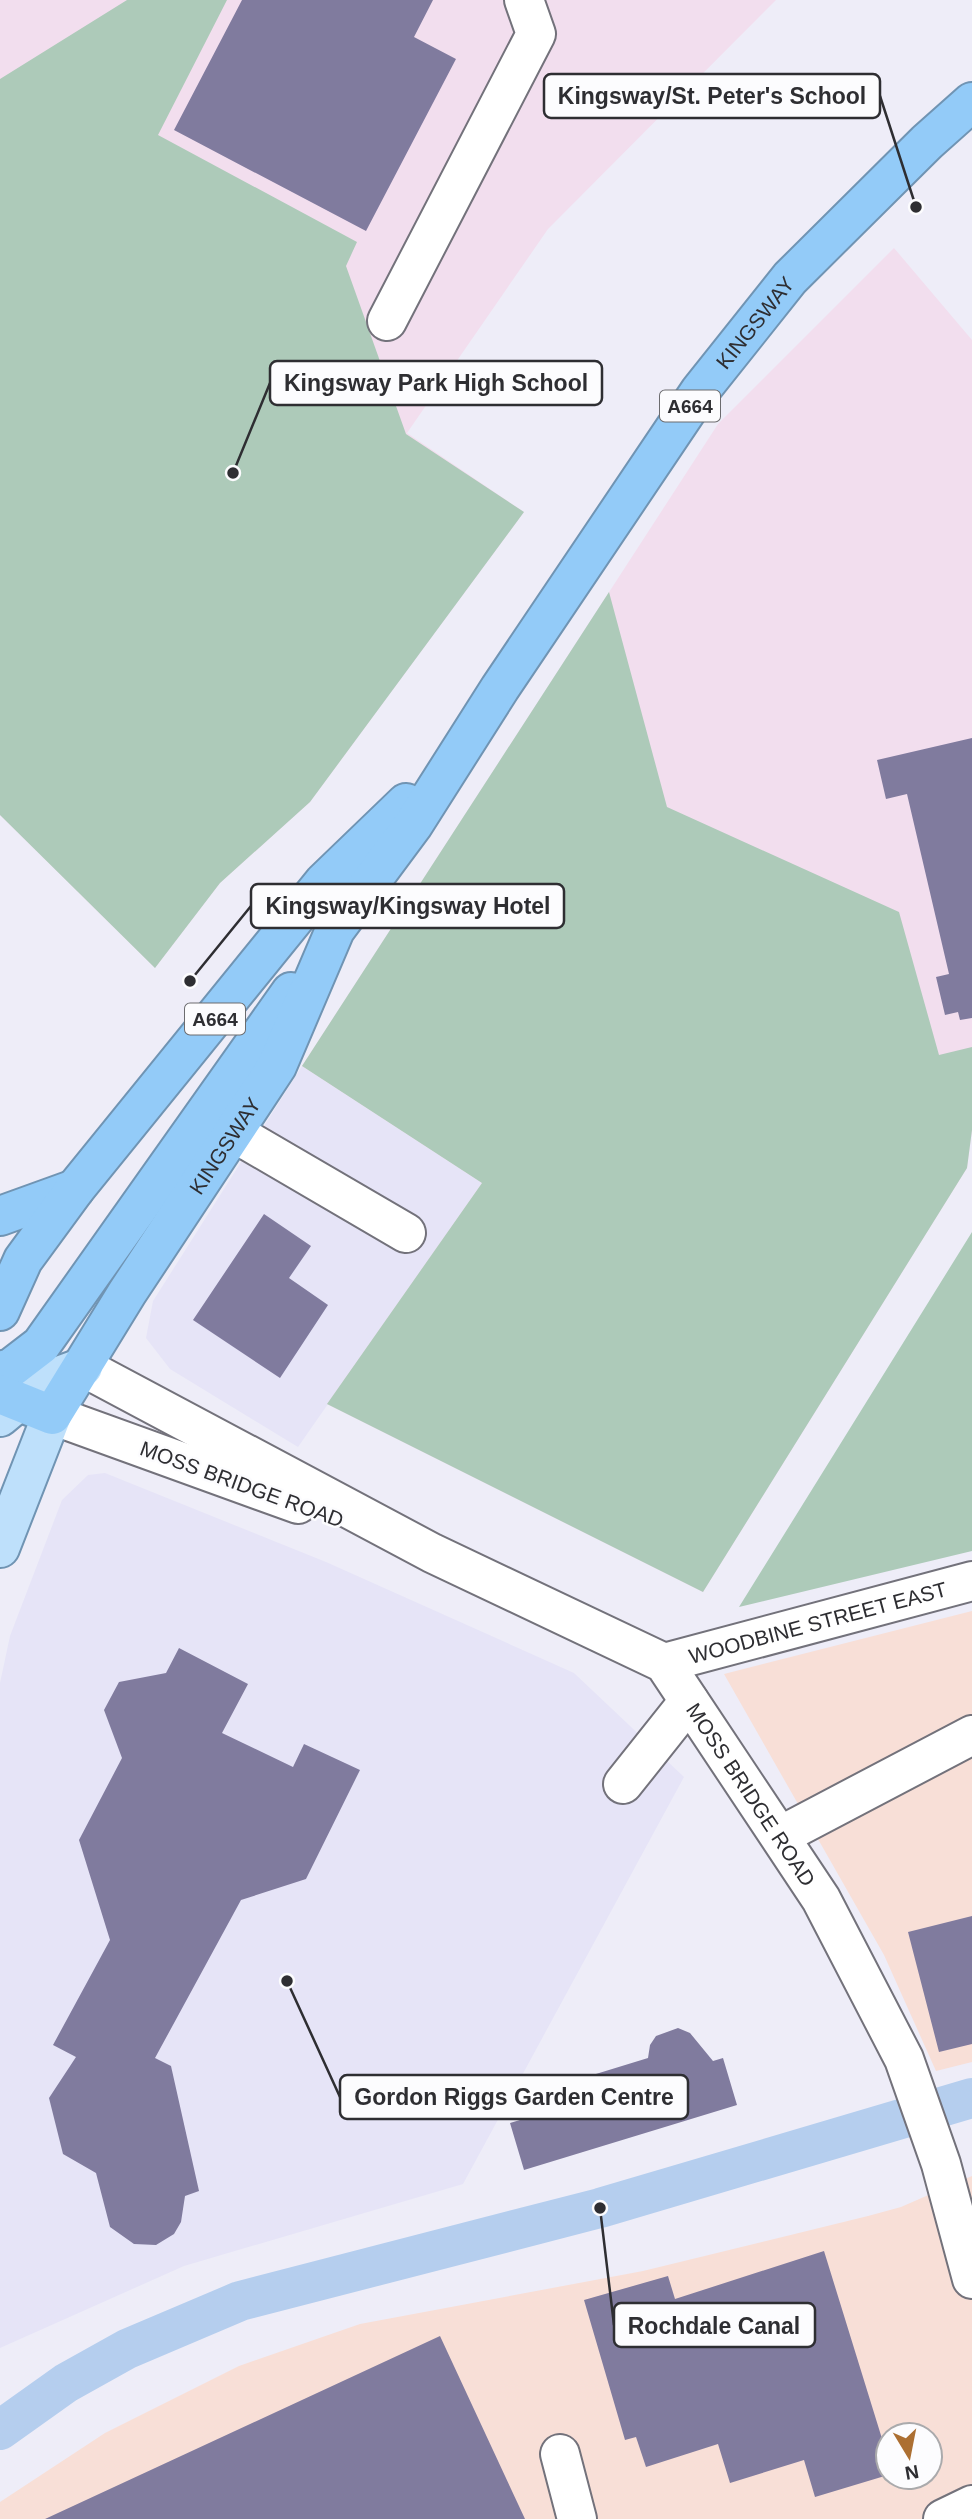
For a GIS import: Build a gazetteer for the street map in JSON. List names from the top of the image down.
{
  "streets": {
    "highway": ["KINGSWAY", "A664"],
    "street": ["MOSS BRIDGE ROAD", "WOODBINE STREET EAST"]
  },
  "crossings": [
    ["KINGSWAY", "A664"],
    ["KINGSWAY", "MOSS BRIDGE ROAD"],
    ["MOSS BRIDGE ROAD", "WOODBINE STREET EAST"]
  ],
  "places": [
    "Kingsway/St. Peter's School",
    "Kingsway Park High School",
    "Kingsway/Kingsway Hotel",
    "Gordon Riggs Garden Centre",
    "Rochdale Canal"
  ],
  "north": "bottom"
}
